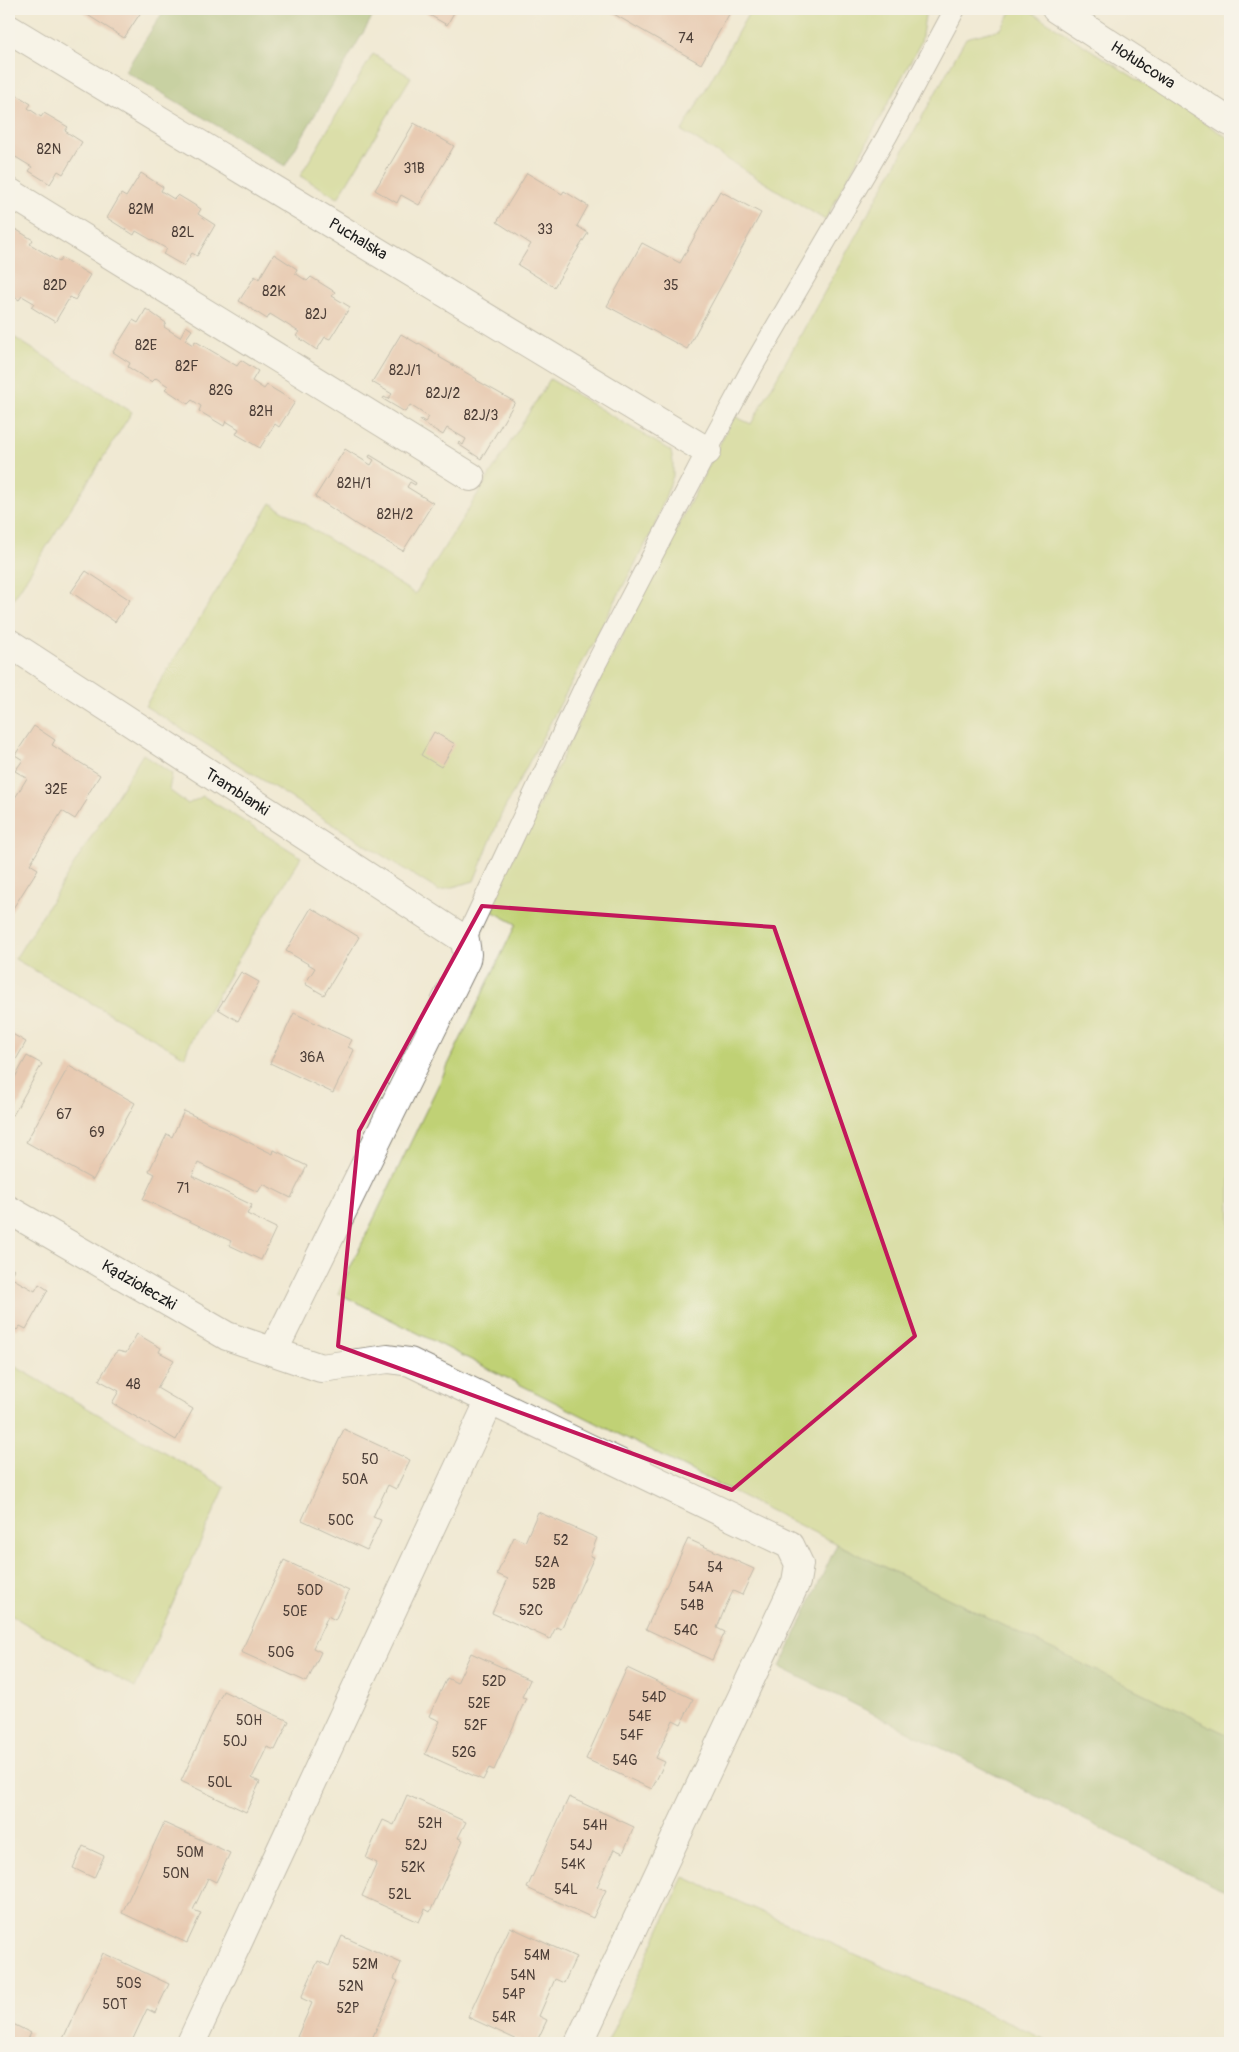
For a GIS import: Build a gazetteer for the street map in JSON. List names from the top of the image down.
{
  "streets": {
    "street": [
      "Hołubcowa",
      "Puchalska",
      "Tramblanki",
      "Kądziołeczki"
    ]
  },
  "house_numbers": [
    "74",
    "82N",
    "31B",
    "82M",
    "33",
    "82L",
    "82D",
    "35",
    "82K",
    "82J",
    "82E",
    "82F",
    "82J/1",
    "82G",
    "82J/2",
    "82H",
    "82J/3",
    "82H/1",
    "82H/2",
    "32E",
    "36A",
    "67",
    "69",
    "71",
    "48",
    "50",
    "50A",
    "50C",
    "52",
    "52A",
    "54",
    "52B",
    "54A",
    "50D",
    "54B",
    "52C",
    "50E",
    "54C",
    "50G",
    "52D",
    "54D",
    "52E",
    "54E",
    "50H",
    "52F",
    "54F",
    "50J",
    "52G",
    "54G",
    "50L",
    "52H",
    "54H",
    "52J",
    "54J",
    "50M",
    "54K",
    "52K",
    "50N",
    "54L",
    "52L",
    "54M",
    "52M",
    "54N",
    "50S",
    "52N",
    "54P",
    "50T",
    "52P",
    "54R"
  ]
}
